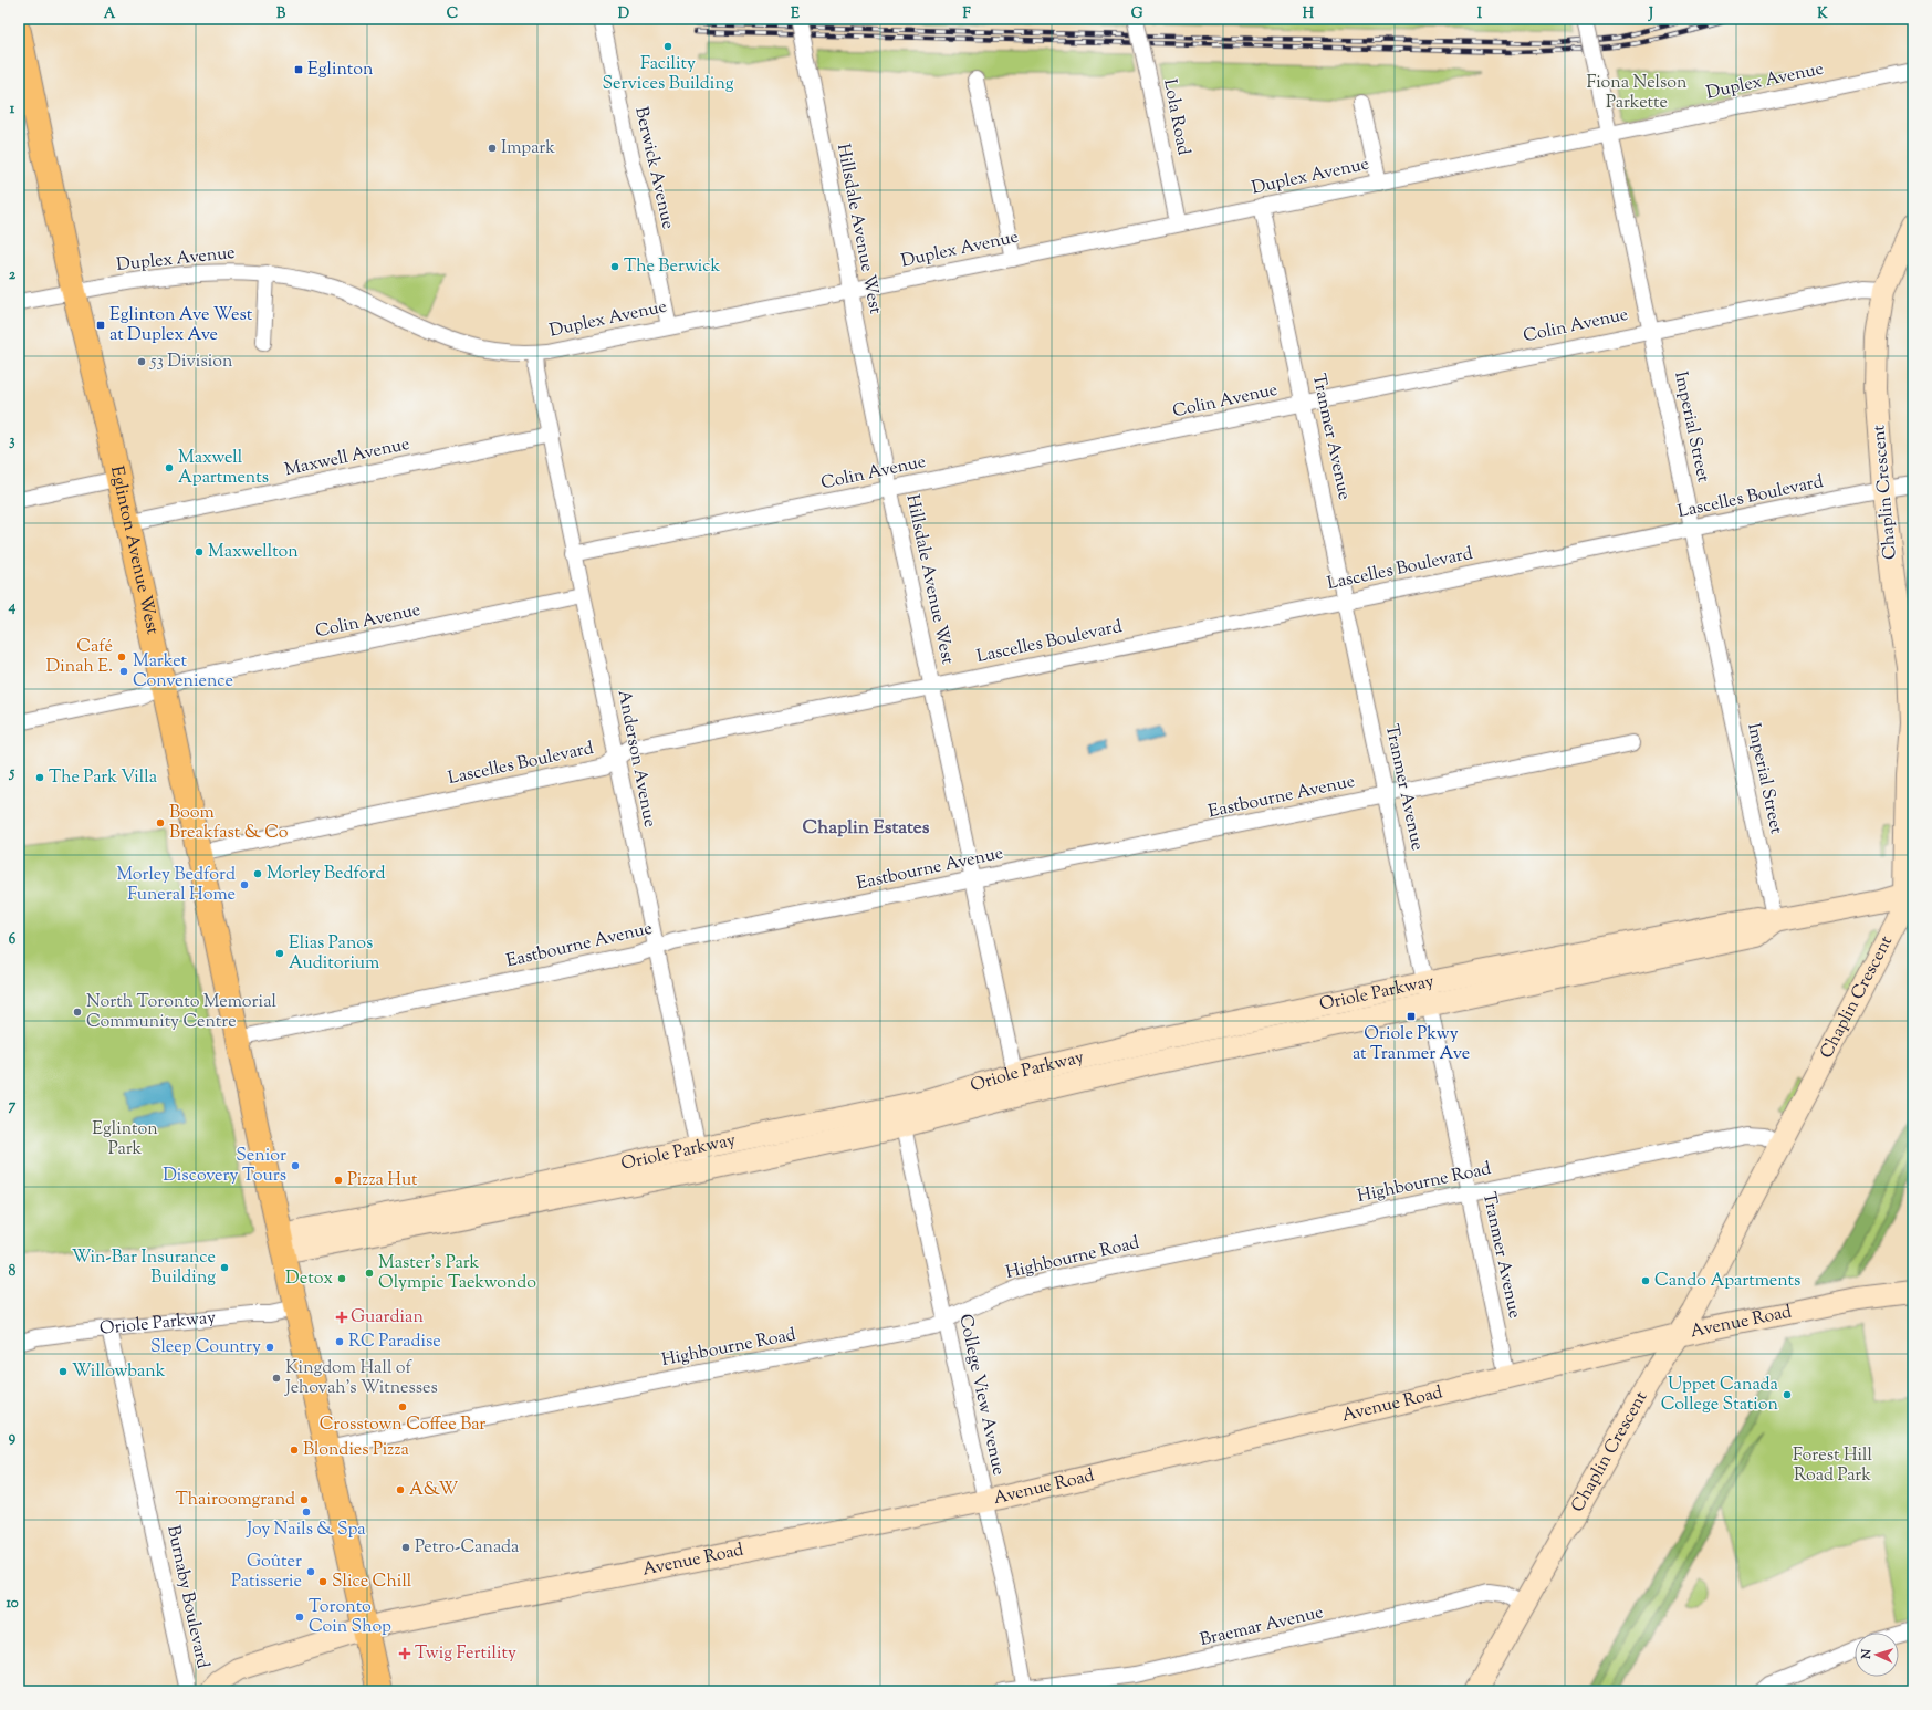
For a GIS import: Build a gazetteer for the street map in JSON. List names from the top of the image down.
{
  "streets": {
    "main road": ["Eglinton Avenue West"],
    "street": [
      "Duplex Avenue",
      "Lola Road",
      "Berwick Avenue",
      "Hillsdale Avenue West",
      "Colin Avenue",
      "Imperial Street",
      "Tranmer Avenue",
      "Maxwell Avenue",
      "Chaplin Crescent",
      "Lascelles Boulevard",
      "Anderson Avenue",
      "Eastbourne Avenue",
      "Oriole Parkway",
      "Highbourne Road",
      "Avenue Road",
      "College View Avenue",
      "Burnaby Boulevard",
      "Braemar Avenue"
    ]
  },
  "crossings": [
    ["Duplex Avenue", "Lola Road"],
    ["Duplex Avenue", "Berwick Avenue"],
    ["Duplex Avenue", "Hillsdale Avenue West"],
    ["Duplex Avenue", "Imperial Street"],
    ["Duplex Avenue", "Tranmer Avenue"],
    ["Duplex Avenue", "Eglinton Avenue West"],
    ["Duplex Avenue", "Anderson Avenue"],
    ["Hillsdale Avenue West", "Colin Avenue"],
    ["Hillsdale Avenue West", "Lascelles Boulevard"],
    ["Hillsdale Avenue West", "Eastbourne Avenue"],
    ["Hillsdale Avenue West", "Oriole Parkway"],
    ["Colin Avenue", "Imperial Street"],
    ["Colin Avenue", "Tranmer Avenue"],
    ["Colin Avenue", "Chaplin Crescent"],
    ["Colin Avenue", "Eglinton Avenue West"],
    ["Colin Avenue", "Anderson Avenue"],
    ["Imperial Street", "Lascelles Boulevard"],
    ["Imperial Street", "Oriole Parkway"],
    ["Tranmer Avenue", "Lascelles Boulevard"],
    ["Tranmer Avenue", "Eastbourne Avenue"],
    ["Tranmer Avenue", "Oriole Parkway"],
    ["Tranmer Avenue", "Highbourne Road"],
    ["Tranmer Avenue", "Avenue Road"],
    ["Maxwell Avenue", "Eglinton Avenue West"],
    ["Maxwell Avenue", "Anderson Avenue"],
    ["Chaplin Crescent", "Lascelles Boulevard"],
    ["Chaplin Crescent", "Oriole Parkway"],
    ["Chaplin Crescent", "Highbourne Road"],
    ["Chaplin Crescent", "Avenue Road"],
    ["Chaplin Crescent", "Braemar Avenue"],
    ["Lascelles Boulevard", "Eglinton Avenue West"],
    ["Lascelles Boulevard", "Anderson Avenue"],
    ["Eglinton Avenue West", "Eastbourne Avenue"],
    ["Eglinton Avenue West", "Oriole Parkway"],
    ["Eglinton Avenue West", "Highbourne Road"],
    ["Eglinton Avenue West", "Avenue Road"],
    ["Anderson Avenue", "Eastbourne Avenue"],
    ["Anderson Avenue", "Oriole Parkway"],
    ["Oriole Parkway", "College View Avenue"],
    ["Oriole Parkway", "Burnaby Boulevard"],
    ["Highbourne Road", "College View Avenue"],
    ["Avenue Road", "College View Avenue"],
    ["College View Avenue", "Braemar Avenue"]
  ],
  "districts": ["Chaplin Estates"],
  "parks": ["Fiona Nelson Parkette", "Eglinton Park", "Forest Hill Road Park"],
  "places": {
    "other": [
      "Facility Services Building",
      "Impark",
      "The Berwick",
      "53 Division",
      "Maxwell Apartments",
      "Maxwellton",
      "Café Dinah E.",
      "Market Convenience",
      "The Park Villa",
      "Boom Breakfast & Co",
      "Morley Bedford",
      "Morley Bedford Funeral Home",
      "Elias Panos Auditorium",
      "North Toronto Memorial Community Centre",
      "Senior Discovery Tours",
      "Pizza Hut",
      "Win-Bar Insurance Building",
      "Master’s Park Olympic Taekwondo",
      "Detox",
      "Cando Apartments",
      "RC Paradise",
      "Sleep Country",
      "Willowbank",
      "Kingdom Hall of Jehovah's Witnesses",
      "Uppet Canada College Station",
      "Crosstown Coffee Bar",
      "Blondies Pizza",
      "A&W",
      "Thairoomgrand",
      "Joy Nails & Spa",
      "Petro-Canada",
      "Goûter Patisserie",
      "Slice Chill",
      "Toronto Coin Shop"
    ],
    "transit": ["Eglinton", "Eglinton Ave West at Duplex Ave", "Oriole Pkwy at Tranmer Ave"],
    "health": ["Guardian", "Twig Fertility"]
  },
  "north": "left",
  "grid": {
    "columns": [
      "A",
      "B",
      "C",
      "D",
      "E",
      "F",
      "G",
      "H",
      "I",
      "J",
      "K"
    ],
    "rows": [
      "1",
      "2",
      "3",
      "4",
      "5",
      "6",
      "7",
      "8",
      "9",
      "10"
    ]
  }
}
